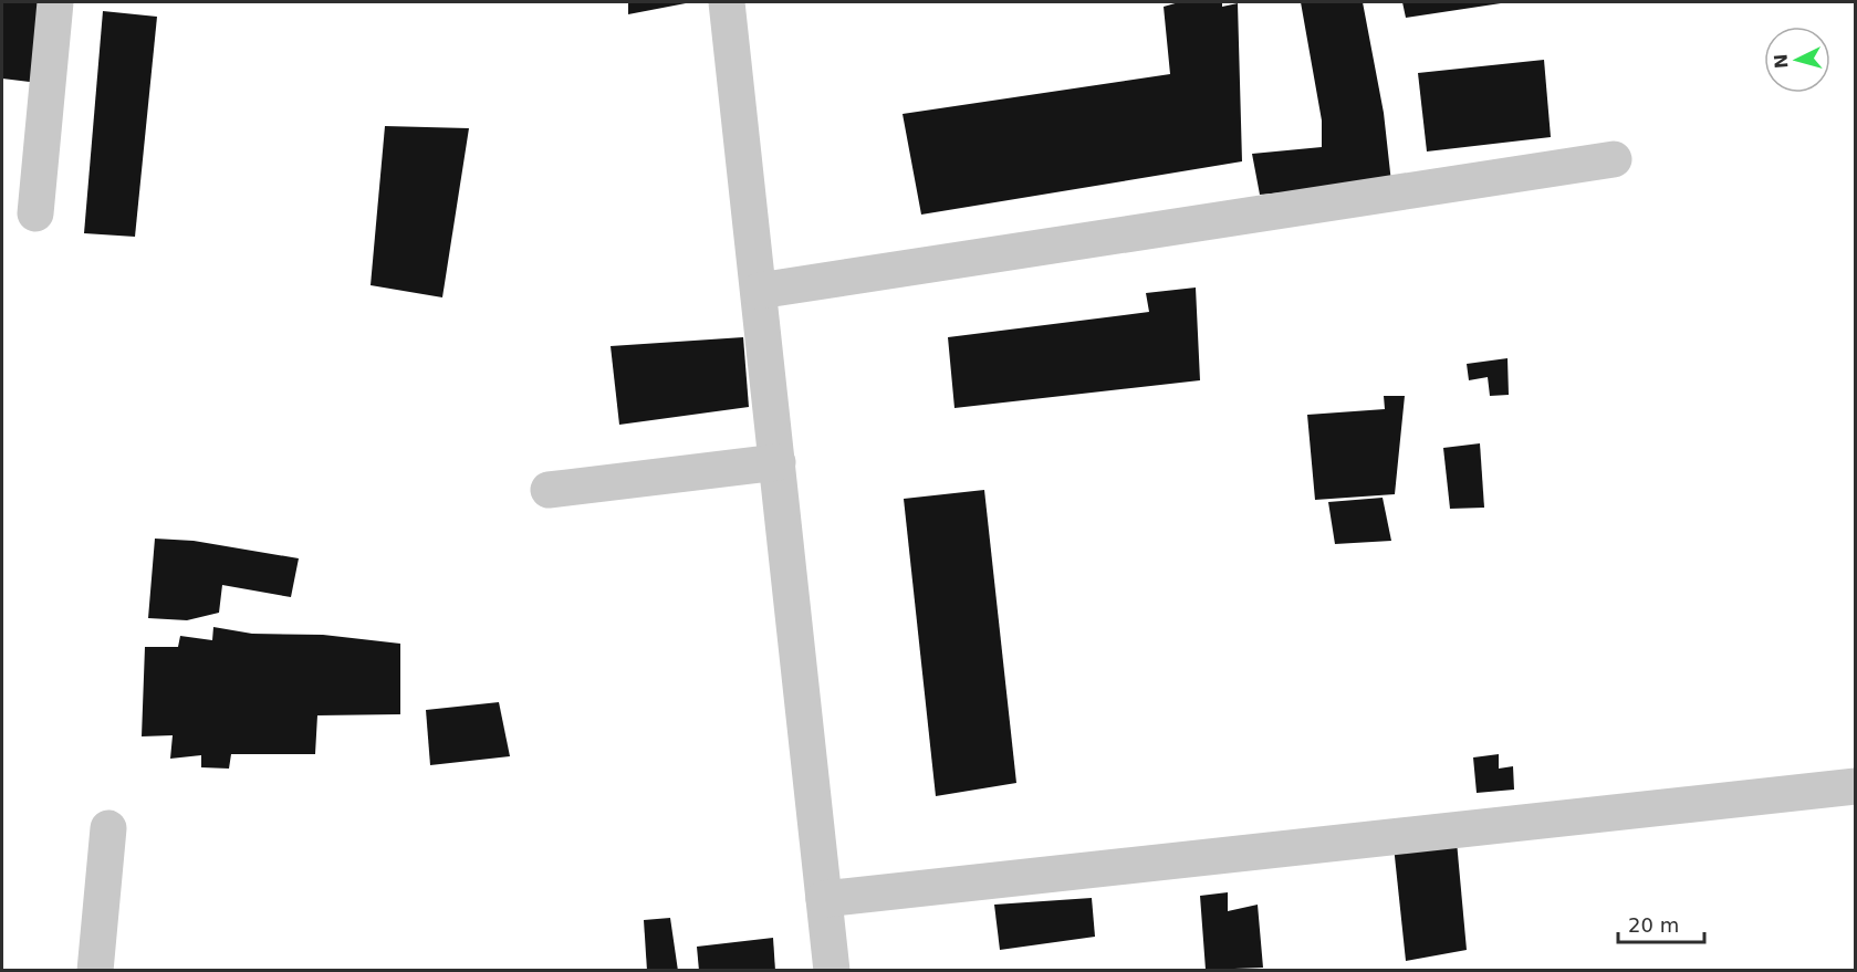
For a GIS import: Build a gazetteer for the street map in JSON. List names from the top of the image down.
{
  "scale_bar": "20 m",
  "north": "left"
}
